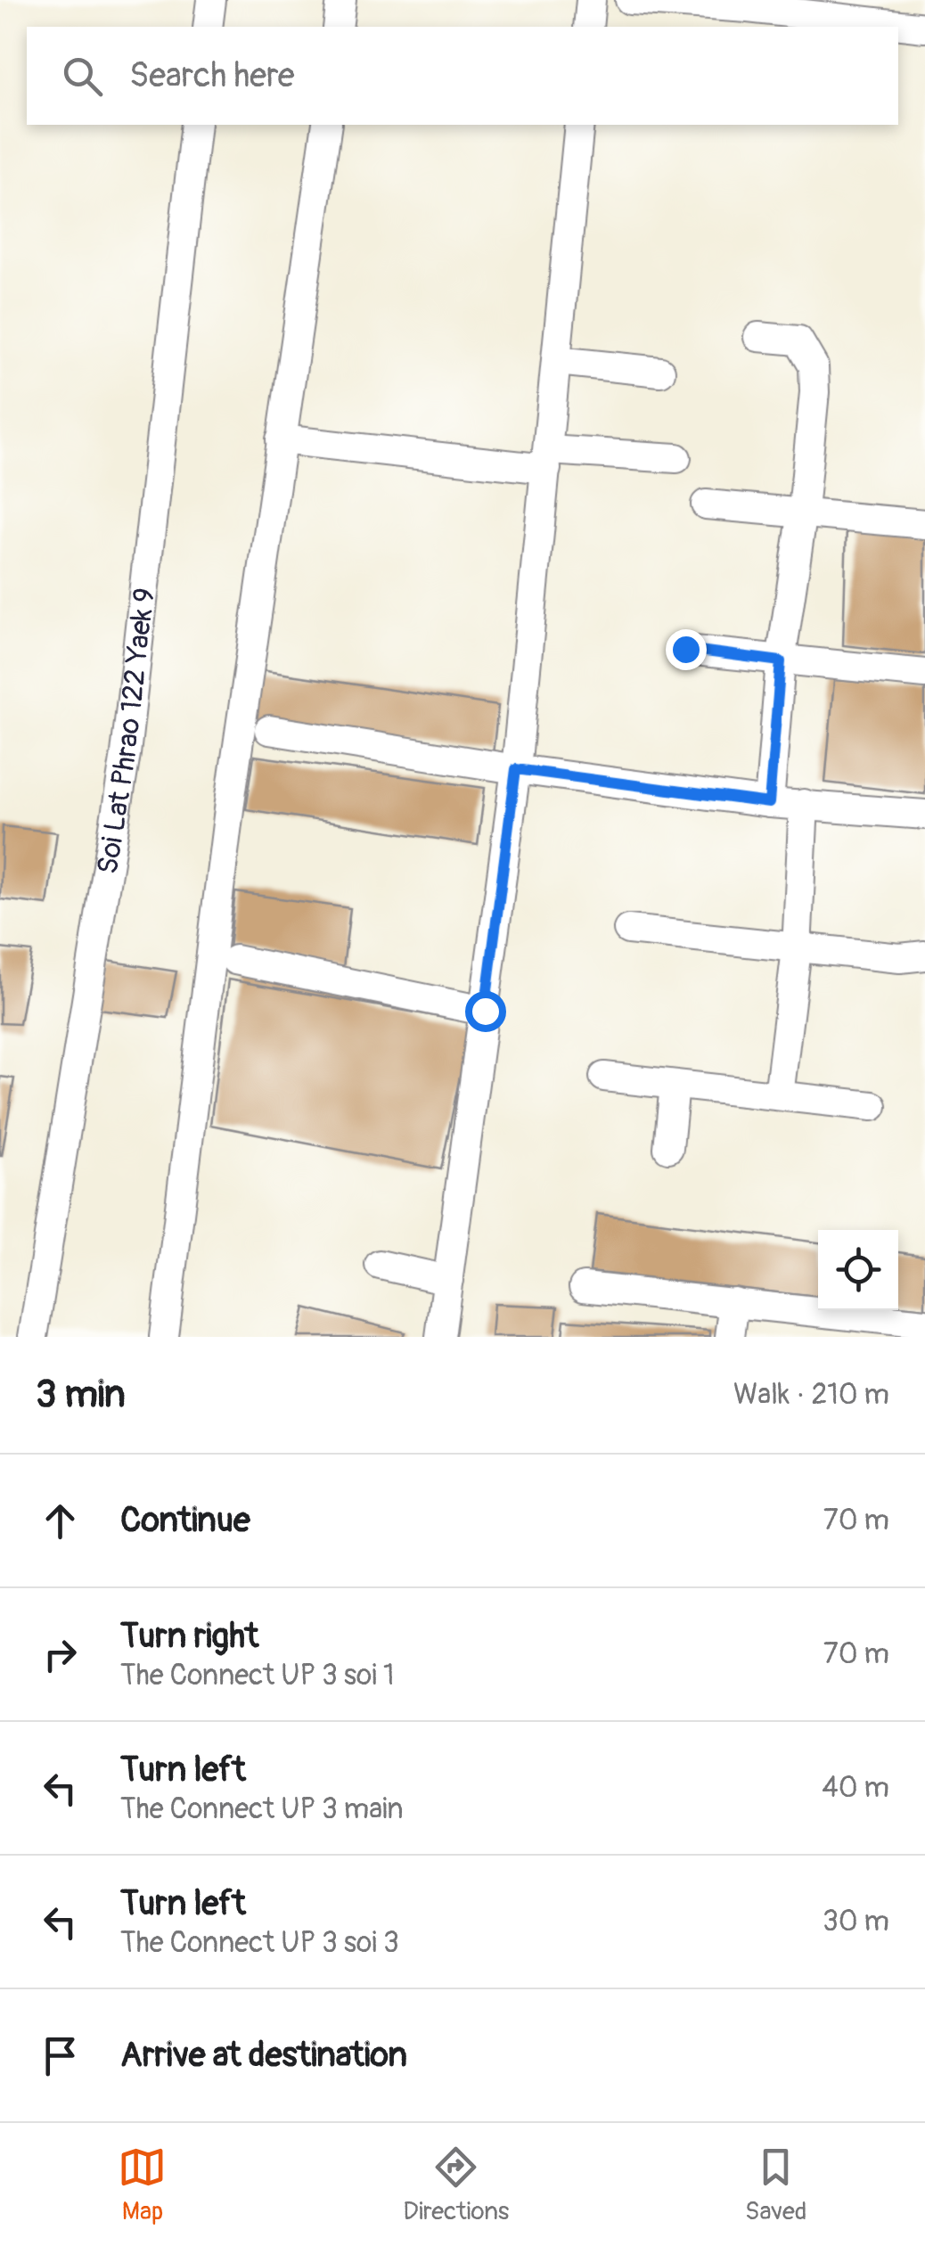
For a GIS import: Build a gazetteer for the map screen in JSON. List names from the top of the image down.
{
  "streets": {
    "street": ["Soi Lat Phrao 122 Yaek 9"]
  },
  "page": {
    "search": "Search here",
    "heading": ["3 min", "Walk · 210 m"],
    "list": [
      ["Continue", "70 m"],
      ["Turn right", "The Connect UP 3 soi 1", "70 m"],
      ["Turn left", "The Connect UP 3 main", "40 m"],
      ["Turn left", "The Connect UP 3 soi 3", "30 m"],
      "Arrive at destination"
    ],
    "nav": ["Map", "Directions", "Saved"]
  }
}
